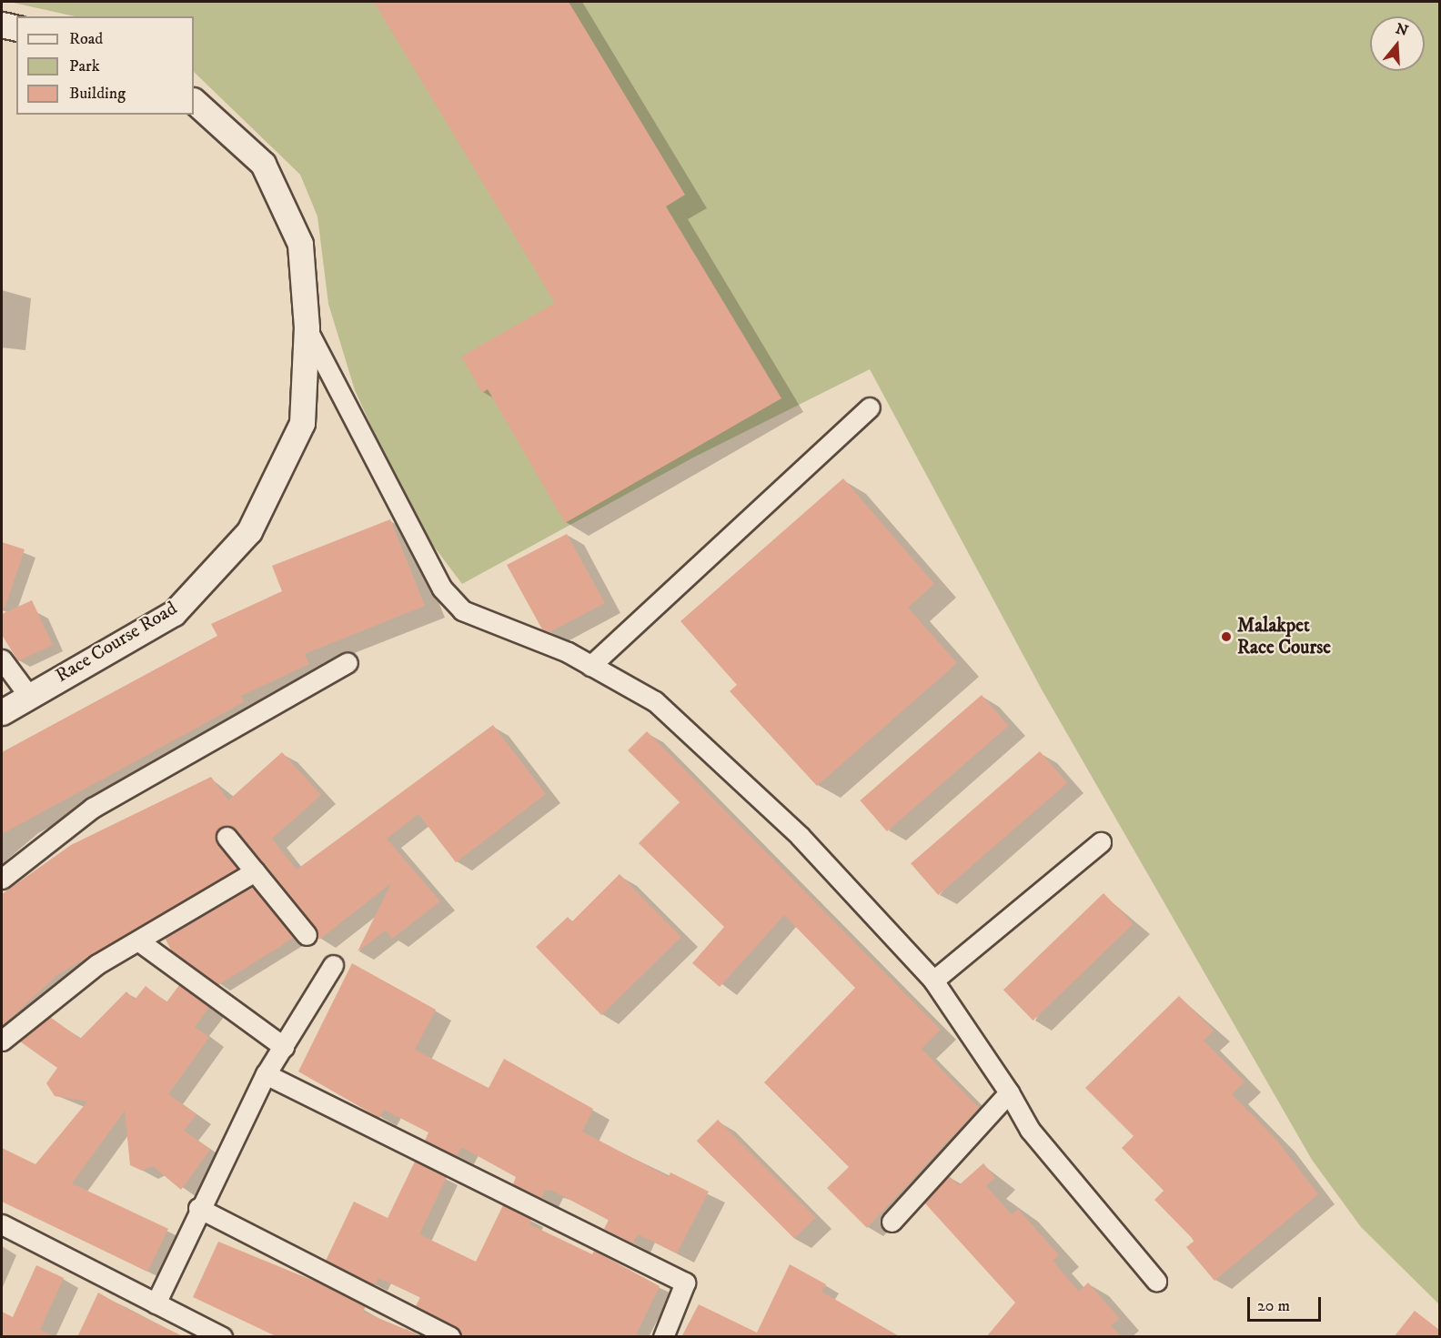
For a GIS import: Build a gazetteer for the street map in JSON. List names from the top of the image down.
{
  "streets": {
    "street": ["Race Course Road"]
  },
  "places": ["Malakpet Race Course"],
  "legend": ["Road", "Park", "Building"],
  "scale_bar": "20 m",
  "north": "top"
}
